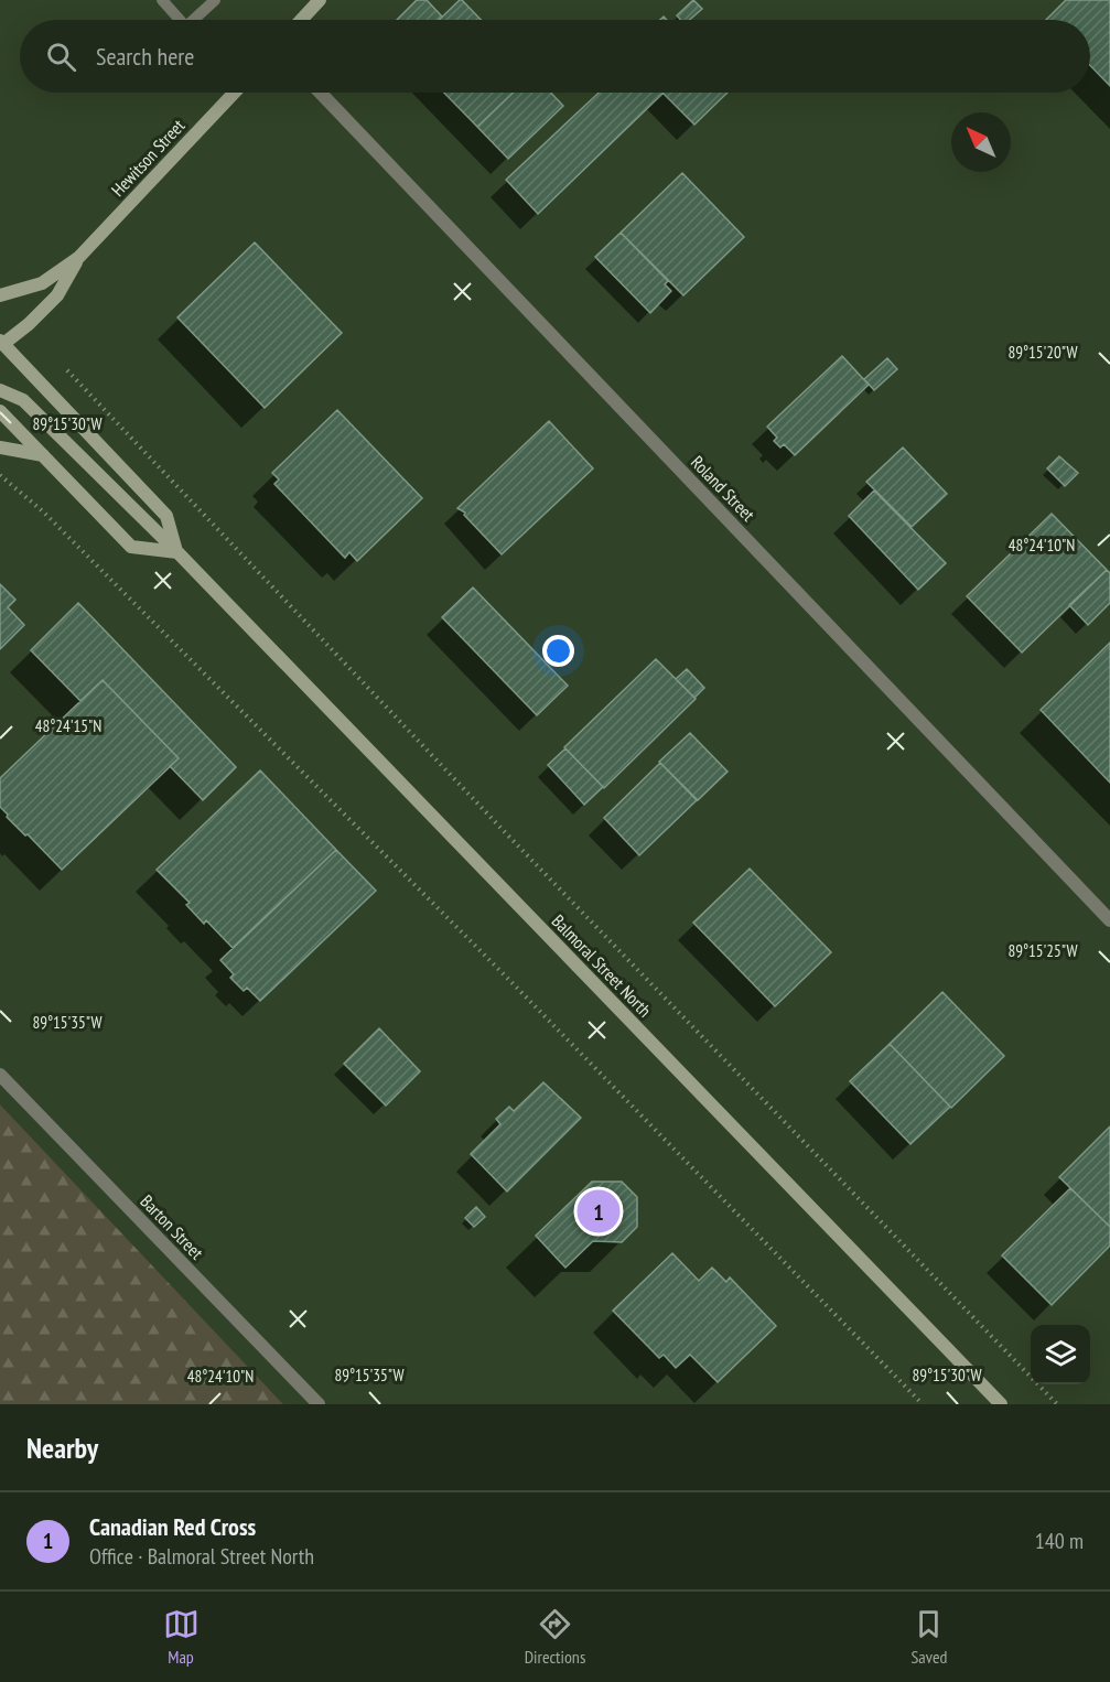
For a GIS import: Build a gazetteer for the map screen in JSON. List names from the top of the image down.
{
  "streets": {
    "main road": ["Hewitson Street", "Balmoral Street North"],
    "street": ["Roland Street", "Barton Street"]
  },
  "north": "top left",
  "page": {
    "search": "Search here",
    "pins": "1",
    "heading": "Nearby",
    "list": [
      {
        "mark": "1",
        "name": "Canadian Red Cross",
        "note": "Office · Balmoral Street North",
        "value": "140 m"
      }
    ],
    "nav": ["Map", "Directions", "Saved"]
  },
  "coordinates": [
    "89°15'20\"W",
    "89°15'30\"W",
    "48°24'10\"N",
    "48°24'15\"N",
    "89°15'25\"W",
    "89°15'35\"W"
  ]
}
